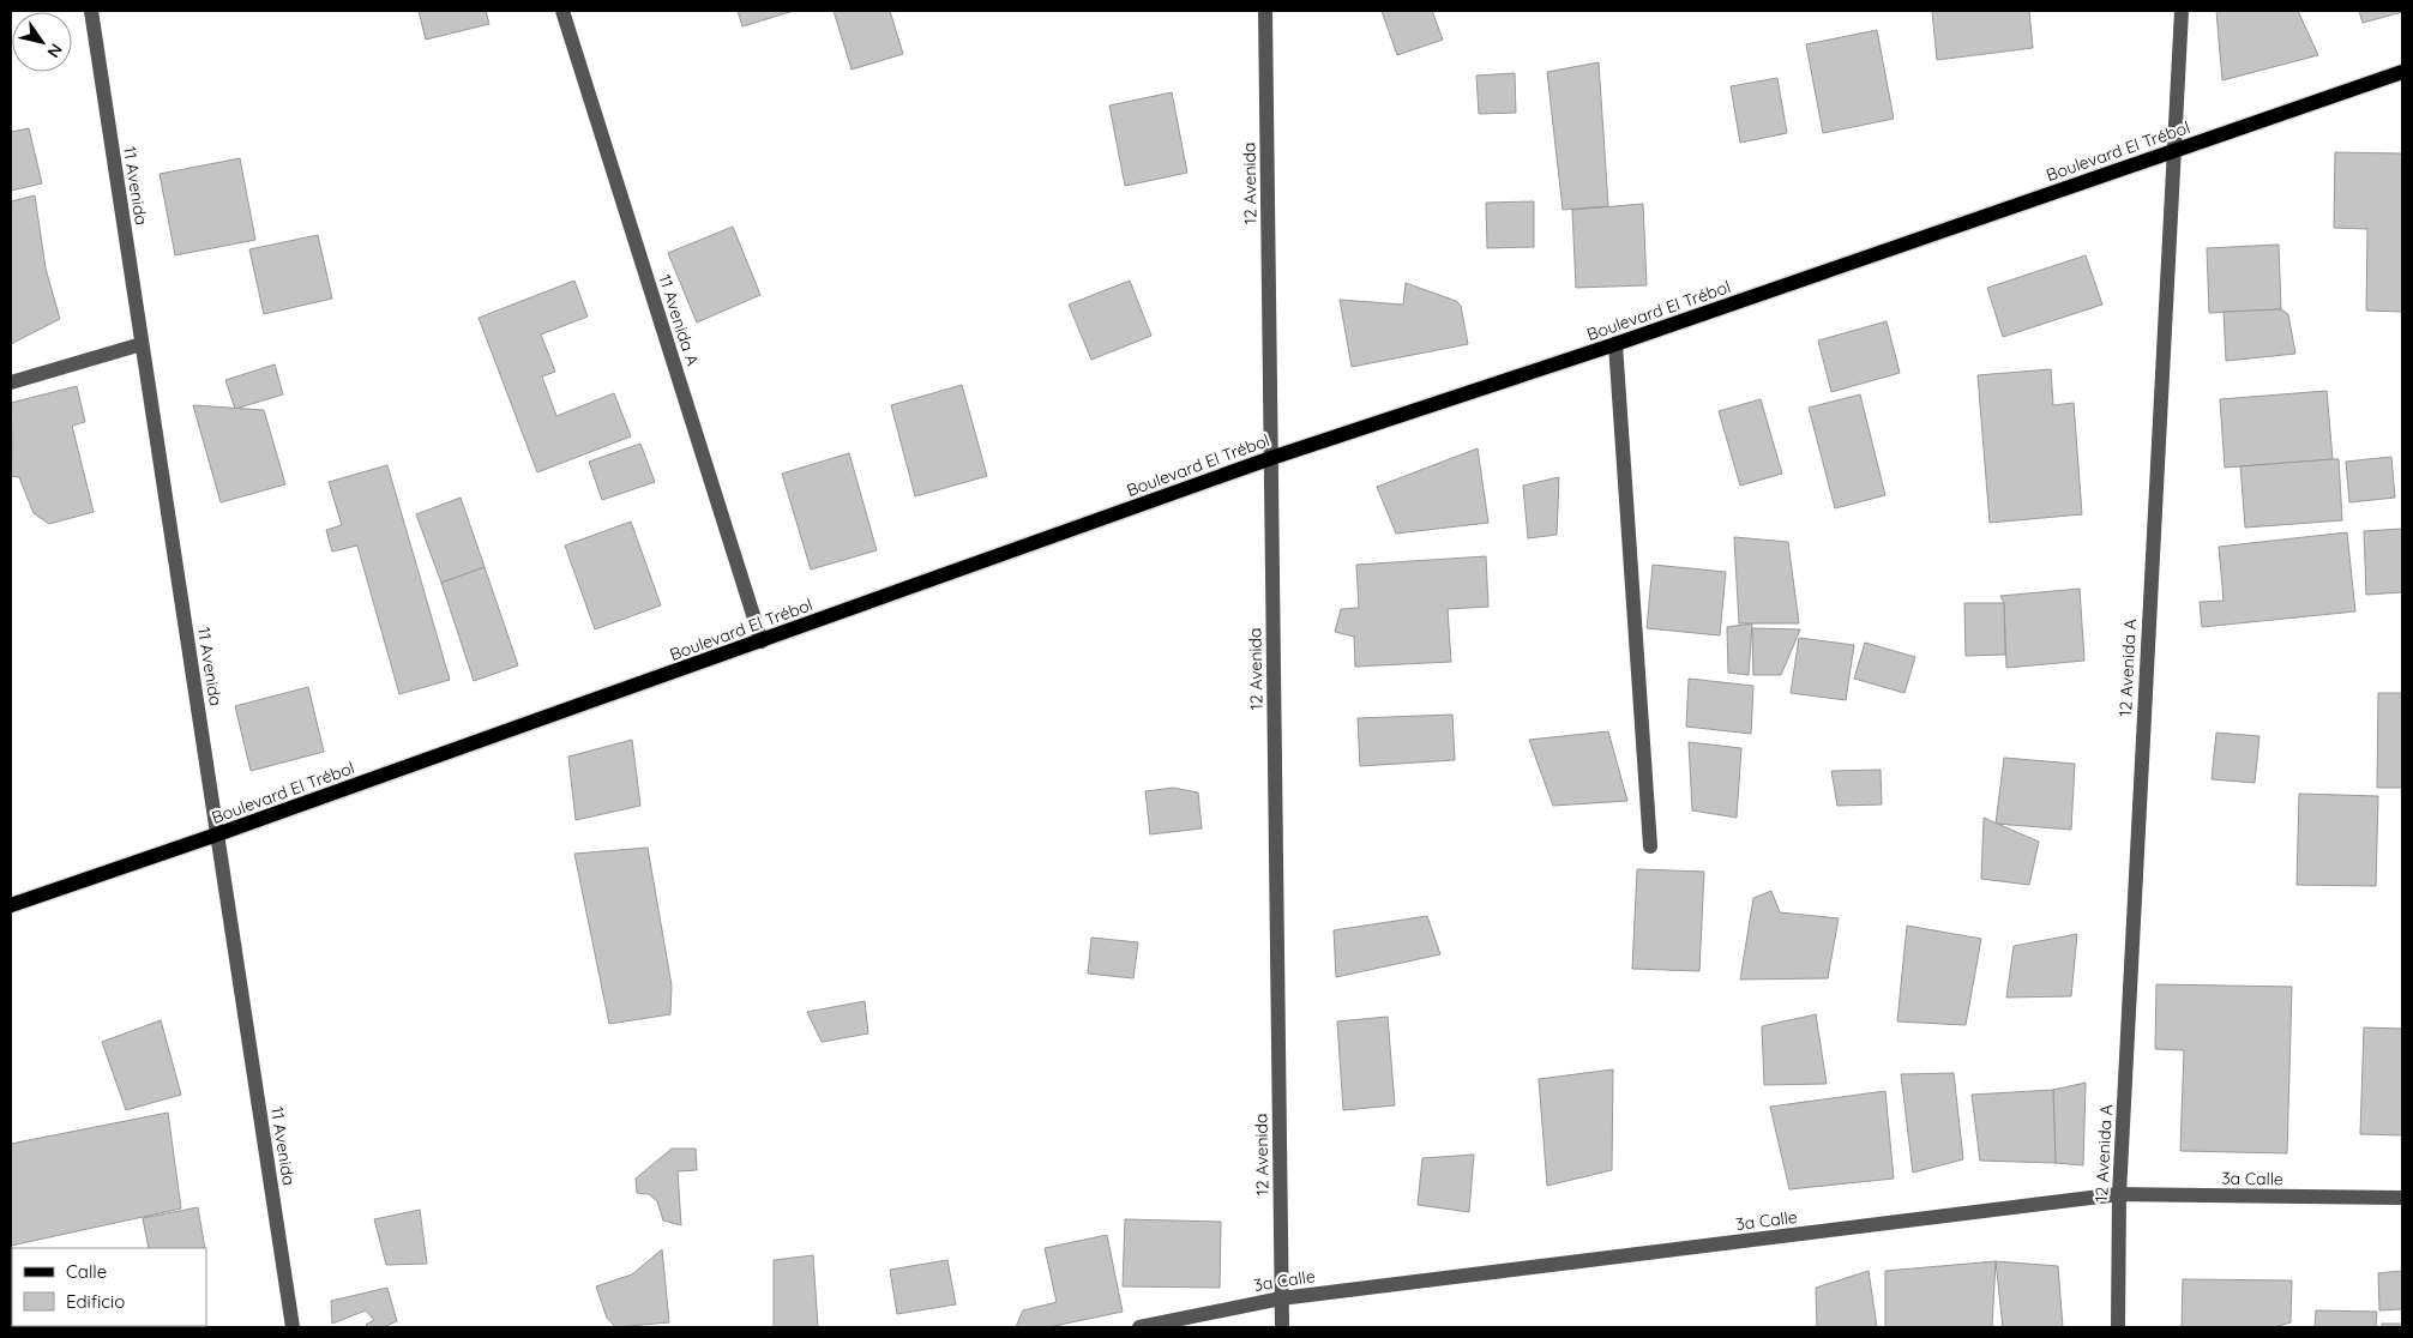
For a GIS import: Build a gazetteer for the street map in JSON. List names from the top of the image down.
{
  "streets": {
    "main road": ["Boulevard El Trébol"],
    "street": [
      "12 Avenida",
      "11 Avenida",
      "11 Avenida A",
      "12 Avenida A",
      "3a Calle"
    ]
  },
  "crossings": [
    ["Boulevard El Trébol", "12 Avenida"],
    ["Boulevard El Trébol", "11 Avenida"],
    ["Boulevard El Trébol", "11 Avenida A"],
    ["Boulevard El Trébol", "12 Avenida A"],
    ["12 Avenida", "3a Calle"],
    ["12 Avenida A", "3a Calle"]
  ],
  "legend": ["Calle", "Edificio"],
  "north": "bottom right"
}
